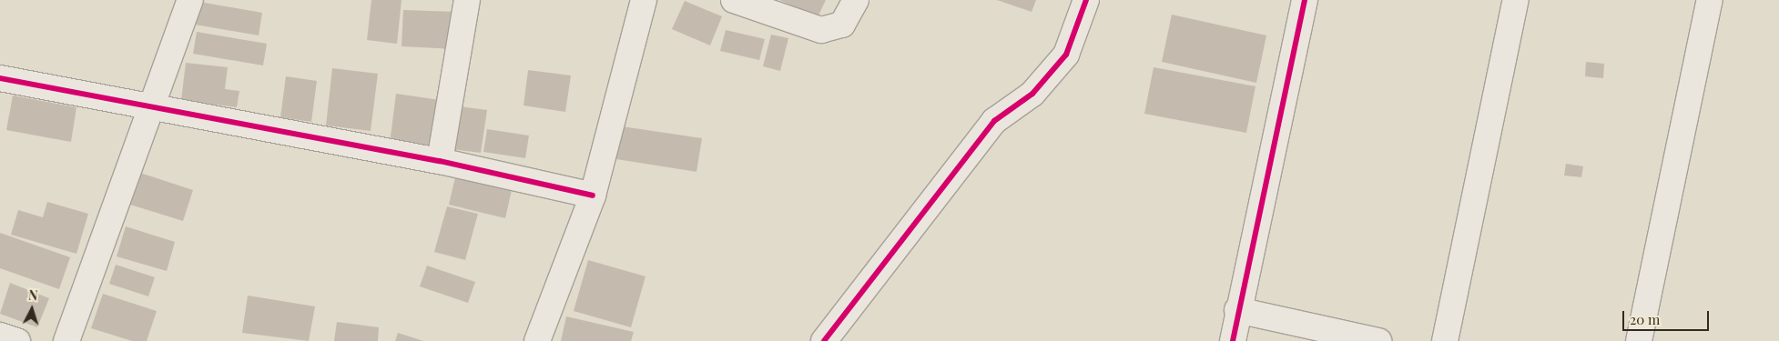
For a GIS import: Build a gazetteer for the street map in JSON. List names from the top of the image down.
{
  "scale_bar": "20 m",
  "north": "top"
}
